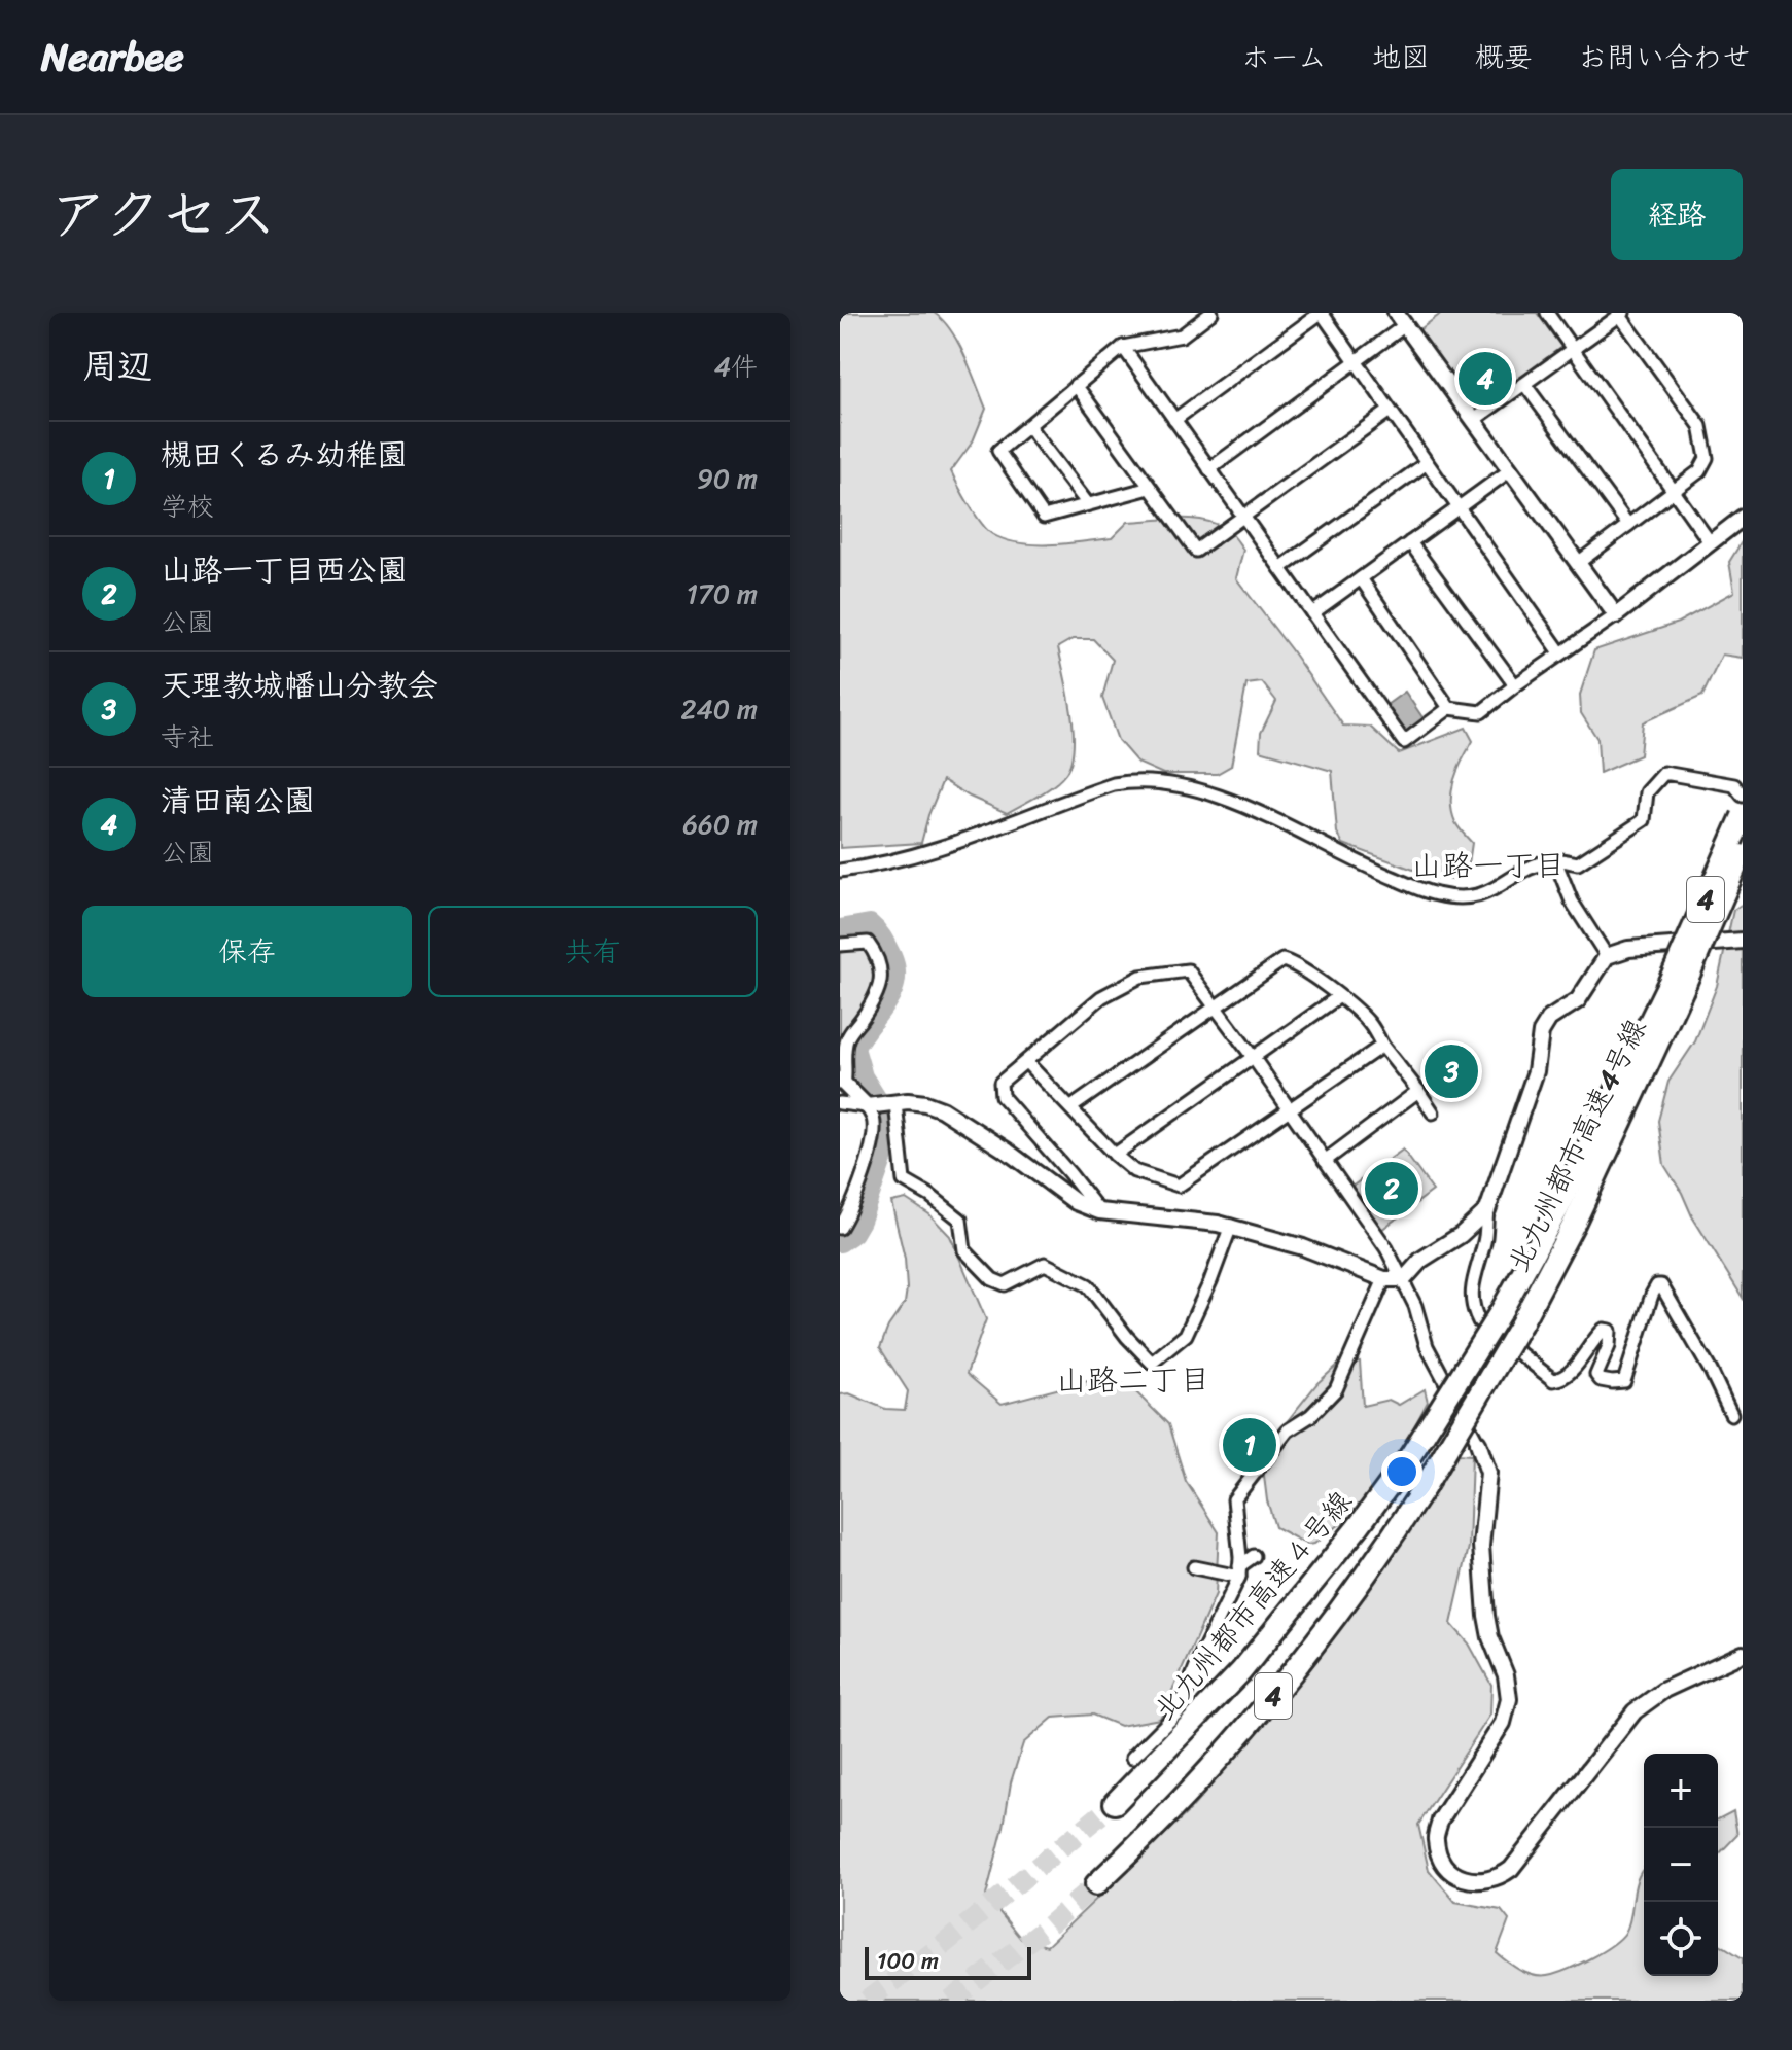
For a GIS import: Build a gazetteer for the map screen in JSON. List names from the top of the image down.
{
  "streets": {
    "highway": ["4", "北九州都市高速4号線", "北九州都市高速４号線"]
  },
  "crossings": [
    ["4", "北九州都市高速4号線"],
    ["北九州都市高速4号線", "北九州都市高速４号線"]
  ],
  "districts": ["山路一丁目", "山路二丁目"],
  "scale_bar": "100 m",
  "page": {
    "header": "Nearbee",
    "nav": [
      "ホーム",
      "地図",
      "概要",
      "お問い合わせ"
    ],
    "title": "アクセス",
    "buttons": [
      "経路",
      ["保存", "共有"]
    ],
    "heading": ["周辺", "4件"],
    "pins": [
      "4",
      "3",
      "2",
      "1"
    ],
    "list": [
      {
        "mark": "1",
        "name": "槻田くるみ幼稚園",
        "note": "学校",
        "value": "90 m"
      },
      {
        "mark": "2",
        "name": "山路一丁目西公園",
        "note": "公園",
        "value": "170 m"
      },
      {
        "mark": "3",
        "name": "天理教城幡山分教会",
        "note": "寺社",
        "value": "240 m"
      },
      {
        "mark": "4",
        "name": "清田南公園",
        "note": "公園",
        "value": "660 m"
      }
    ],
    "map_buttons": ["+", "−"],
    "scale": "100 m"
  }
}
